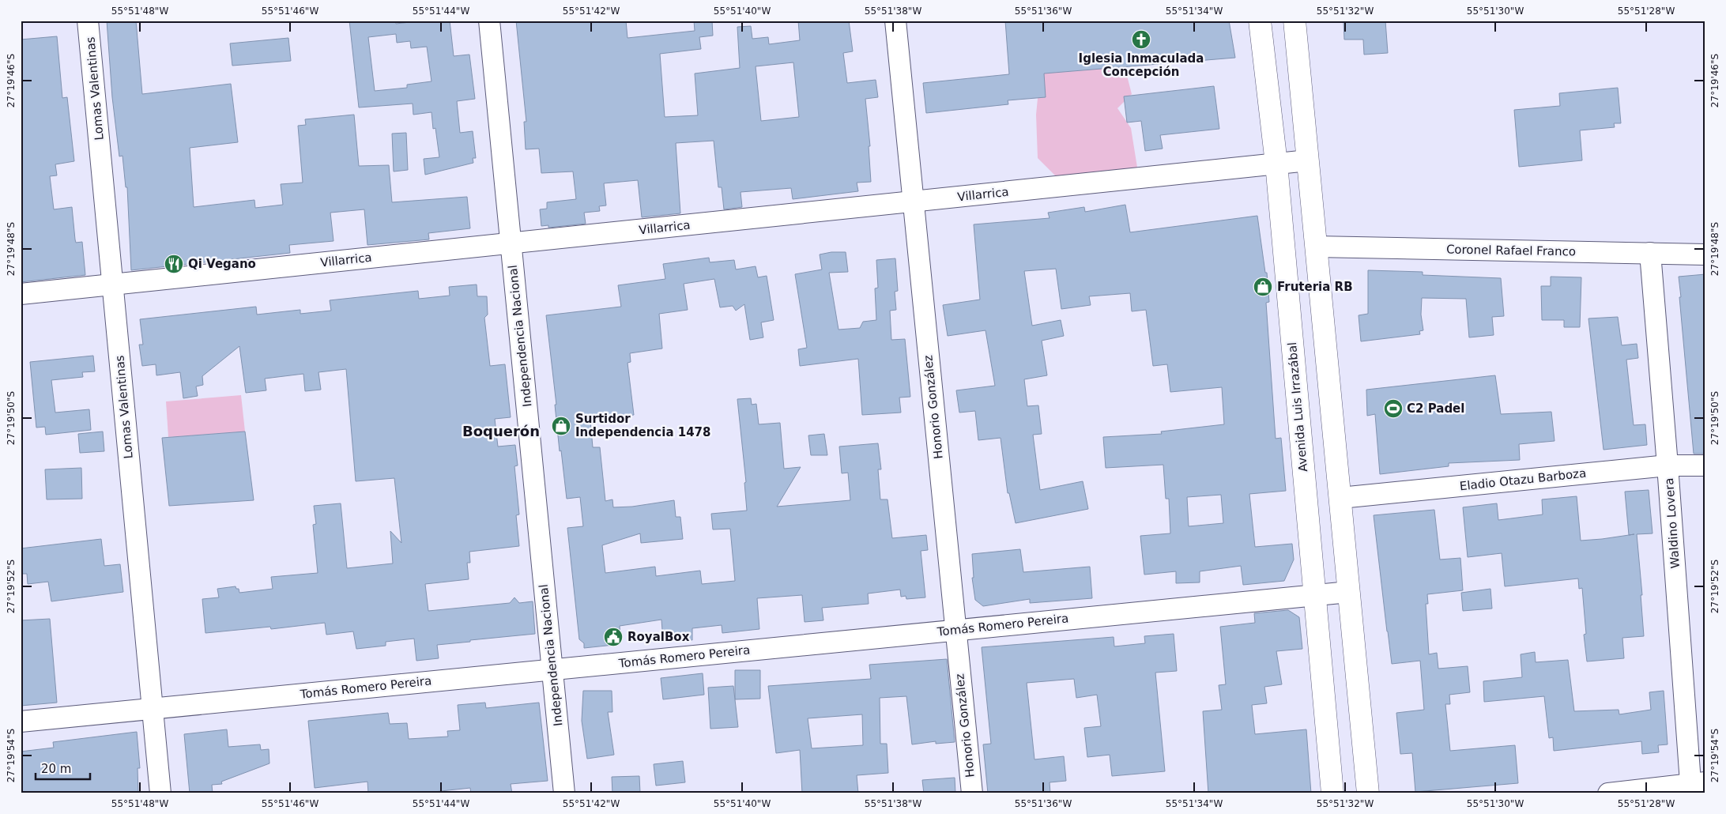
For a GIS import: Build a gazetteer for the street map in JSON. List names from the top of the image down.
{
  "streets": {
    "highway": ["Avenida Luis Irrazábal"],
    "street": [
      "Lomas Valentinas",
      "Villarrica",
      "Coronel Rafael Franco",
      "Independencia Nacional",
      "Honorio González",
      "Eladio Otazu Barboza",
      "Waldino Lovera",
      "Tomás Romero Pereira"
    ]
  },
  "crossings": [
    ["Lomas Valentinas", "Villarrica"],
    ["Lomas Valentinas", "Tomás Romero Pereira"],
    ["Villarrica", "Independencia Nacional"],
    ["Villarrica", "Honorio González"],
    ["Villarrica", "Avenida Luis Irrazábal"],
    ["Coronel Rafael Franco", "Waldino Lovera"],
    ["Independencia Nacional", "Tomás Romero Pereira"],
    ["Honorio González", "Tomás Romero Pereira"],
    ["Avenida Luis Irrazábal", "Tomás Romero Pereira"],
    ["Eladio Otazu Barboza", "Waldino Lovera"]
  ],
  "districts": ["Boquerón"],
  "places": {
    "church": ["Iglesia Inmaculada Concepción"],
    "restaurant": ["Qi Vegano"],
    "shop": ["Fruteria RB", "Surtidor Independencia 1478"],
    "sports": ["C2 Padel"],
    "public building": ["RoyalBox"]
  },
  "scale_bar": "20 m",
  "coordinates": [
    "55°51'48\"W",
    "55°51'46\"W",
    "55°51'44\"W",
    "55°51'42\"W",
    "55°51'40\"W",
    "55°51'38\"W",
    "55°51'36\"W",
    "55°51'34\"W",
    "55°51'32\"W",
    "55°51'30\"W",
    "55°51'28\"W",
    "27°19'46\"S",
    "27°19'48\"S",
    "27°19'50\"S",
    "27°19'52\"S",
    "27°19'54\"S"
  ]
}
